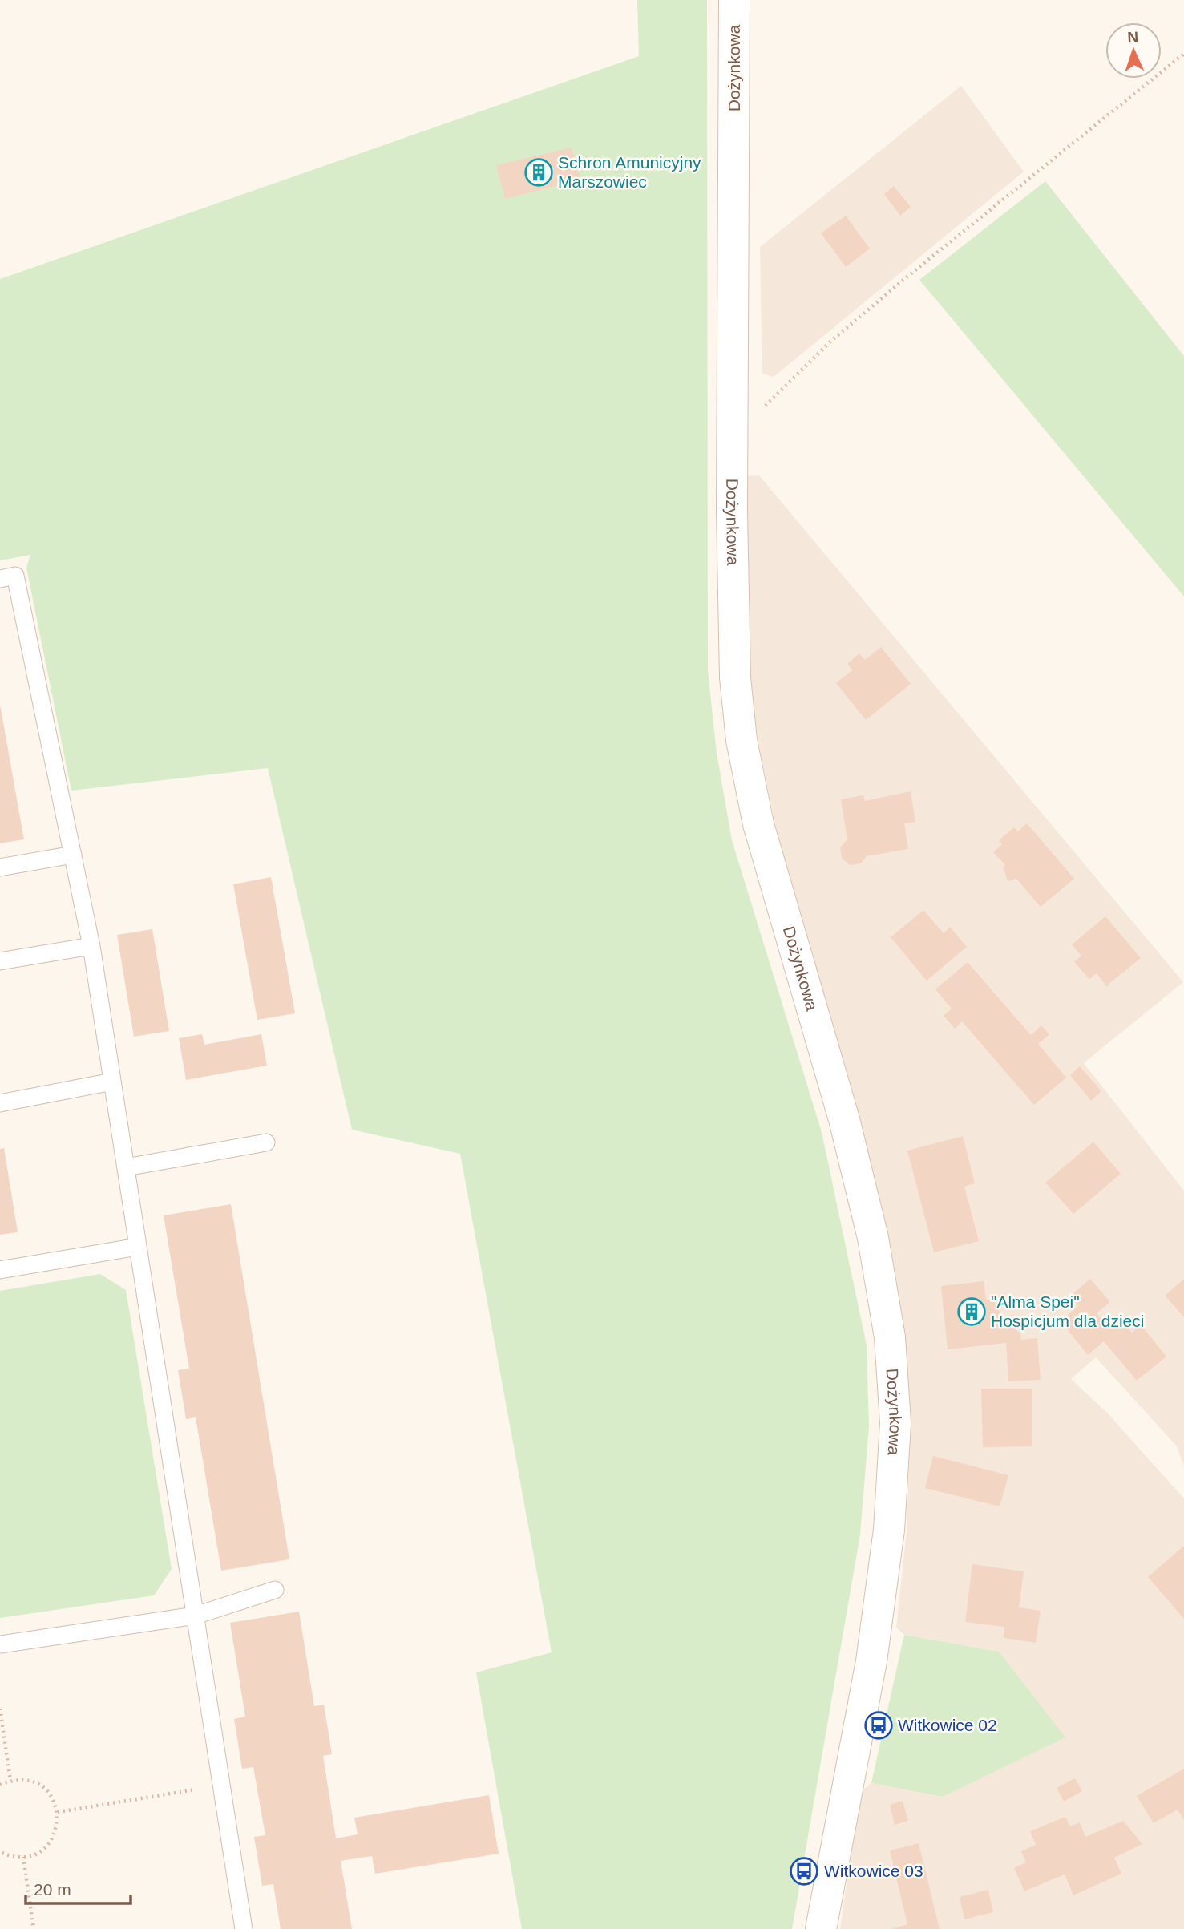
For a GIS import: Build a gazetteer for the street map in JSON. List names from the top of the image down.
{
  "streets": {
    "street": ["Dożynkowa"]
  },
  "places": {
    "building": ["Schron Amunicyjny Marszowiec", "\"Alma Spei\" Hospicjum dla dzieci"],
    "bus stop": ["Witkowice 02", "Witkowice 03"]
  },
  "scale_bar": "20 m",
  "north": "top"
}
